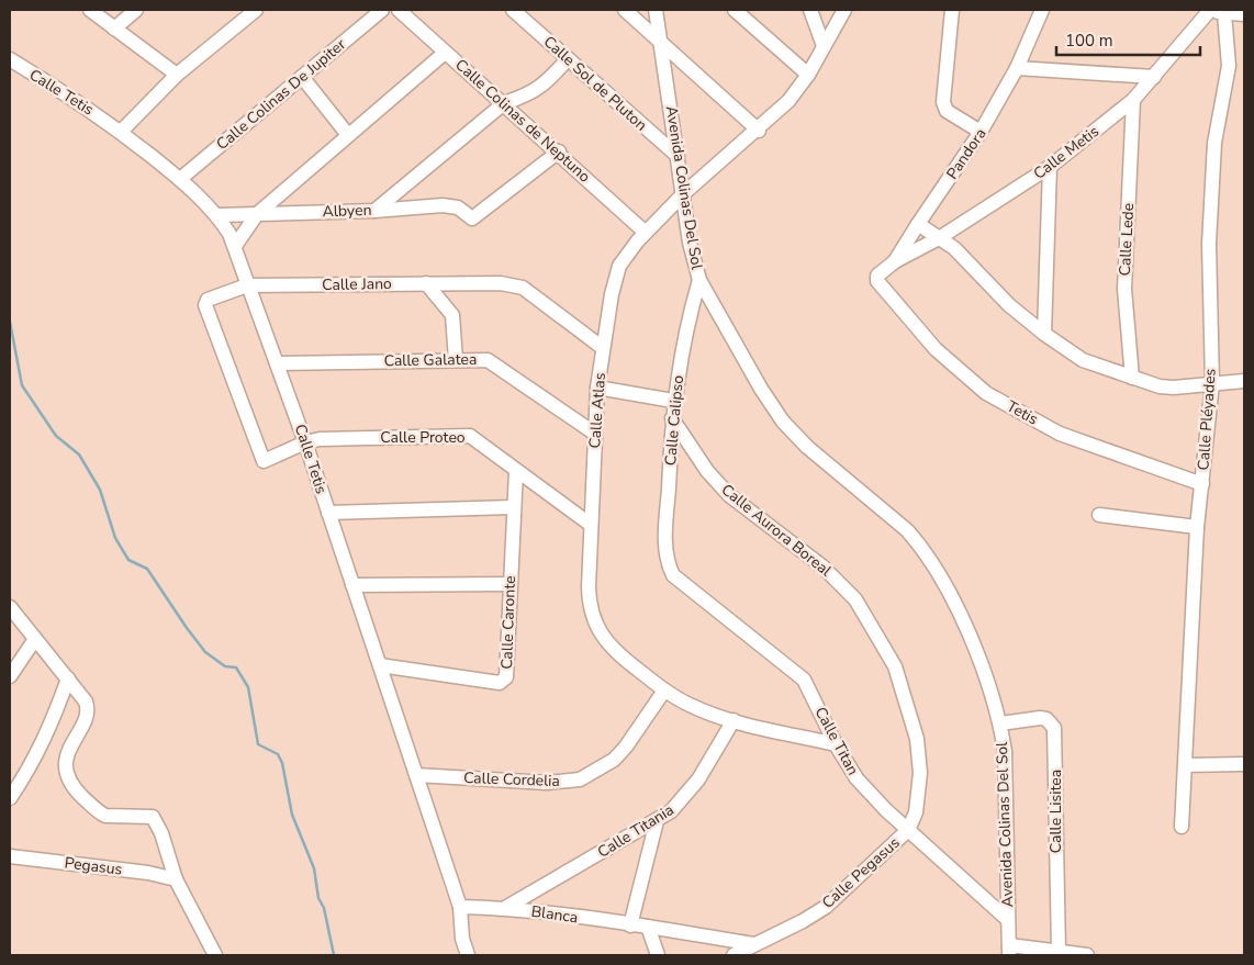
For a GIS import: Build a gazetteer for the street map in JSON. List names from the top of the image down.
{
  "streets": {
    "street": [
      "Calle Sol de Pluton",
      "Calle Tetis",
      "Calle Colinas De Jupiter",
      "Calle Colinas de Neptuno",
      "Calle Metis",
      "Pandora",
      "Avenida Colinas Del Sol",
      "Albyen",
      "Calle Lede",
      "Calle Jano",
      "Calle Galatea",
      "Calle Atlas",
      "Tetis",
      "Calle Pléyades",
      "Calle Calipso",
      "Calle Proteo",
      "Calle Aurora Boreal",
      "Calle Caronte",
      "Calle Titan",
      "Calle Cordelia",
      "Calle Lisitea",
      "Calle Titania",
      "Pegasus",
      "Calle Pegasus",
      "Blanca"
    ]
  },
  "crossings": [
    ["Calle Sol de Pluton", "Avenida Colinas Del Sol"],
    ["Calle Tetis", "Calle Colinas De Jupiter"],
    ["Calle Tetis", "Albyen"],
    ["Calle Tetis", "Calle Jano"],
    ["Calle Tetis", "Calle Galatea"],
    ["Calle Tetis", "Calle Proteo"],
    ["Calle Tetis", "Calle Caronte"],
    ["Calle Tetis", "Calle Cordelia"],
    ["Calle Tetis", "Blanca"],
    ["Calle Colinas de Neptuno", "Albyen"],
    ["Calle Colinas de Neptuno", "Calle Atlas"],
    ["Calle Metis", "Pandora"],
    ["Calle Metis", "Calle Lede"],
    ["Pandora", "Tetis"],
    ["Avenida Colinas Del Sol", "Calle Atlas"],
    ["Avenida Colinas Del Sol", "Calle Calipso"],
    ["Avenida Colinas Del Sol", "Calle Titan"],
    ["Avenida Colinas Del Sol", "Calle Lisitea"],
    ["Calle Jano", "Calle Atlas"],
    ["Calle Jano", "Calle Proteo"],
    ["Calle Galatea", "Calle Atlas"],
    ["Calle Atlas", "Calle Proteo"],
    ["Calle Atlas", "Calle Titan"],
    ["Calle Atlas", "Calle Cordelia"],
    ["Calle Atlas", "Calle Titania"],
    ["Tetis", "Calle Pléyades"],
    ["Calle Calipso", "Calle Aurora Boreal"],
    ["Calle Calipso", "Calle Titan"],
    ["Calle Proteo", "Calle Caronte"],
    ["Calle Aurora Boreal", "Calle Titan"],
    ["Calle Aurora Boreal", "Calle Pegasus"],
    ["Calle Titan", "Calle Pegasus"],
    ["Calle Titania", "Blanca"],
    ["Calle Pegasus", "Blanca"]
  ],
  "scale_bar": "100 m"
}
